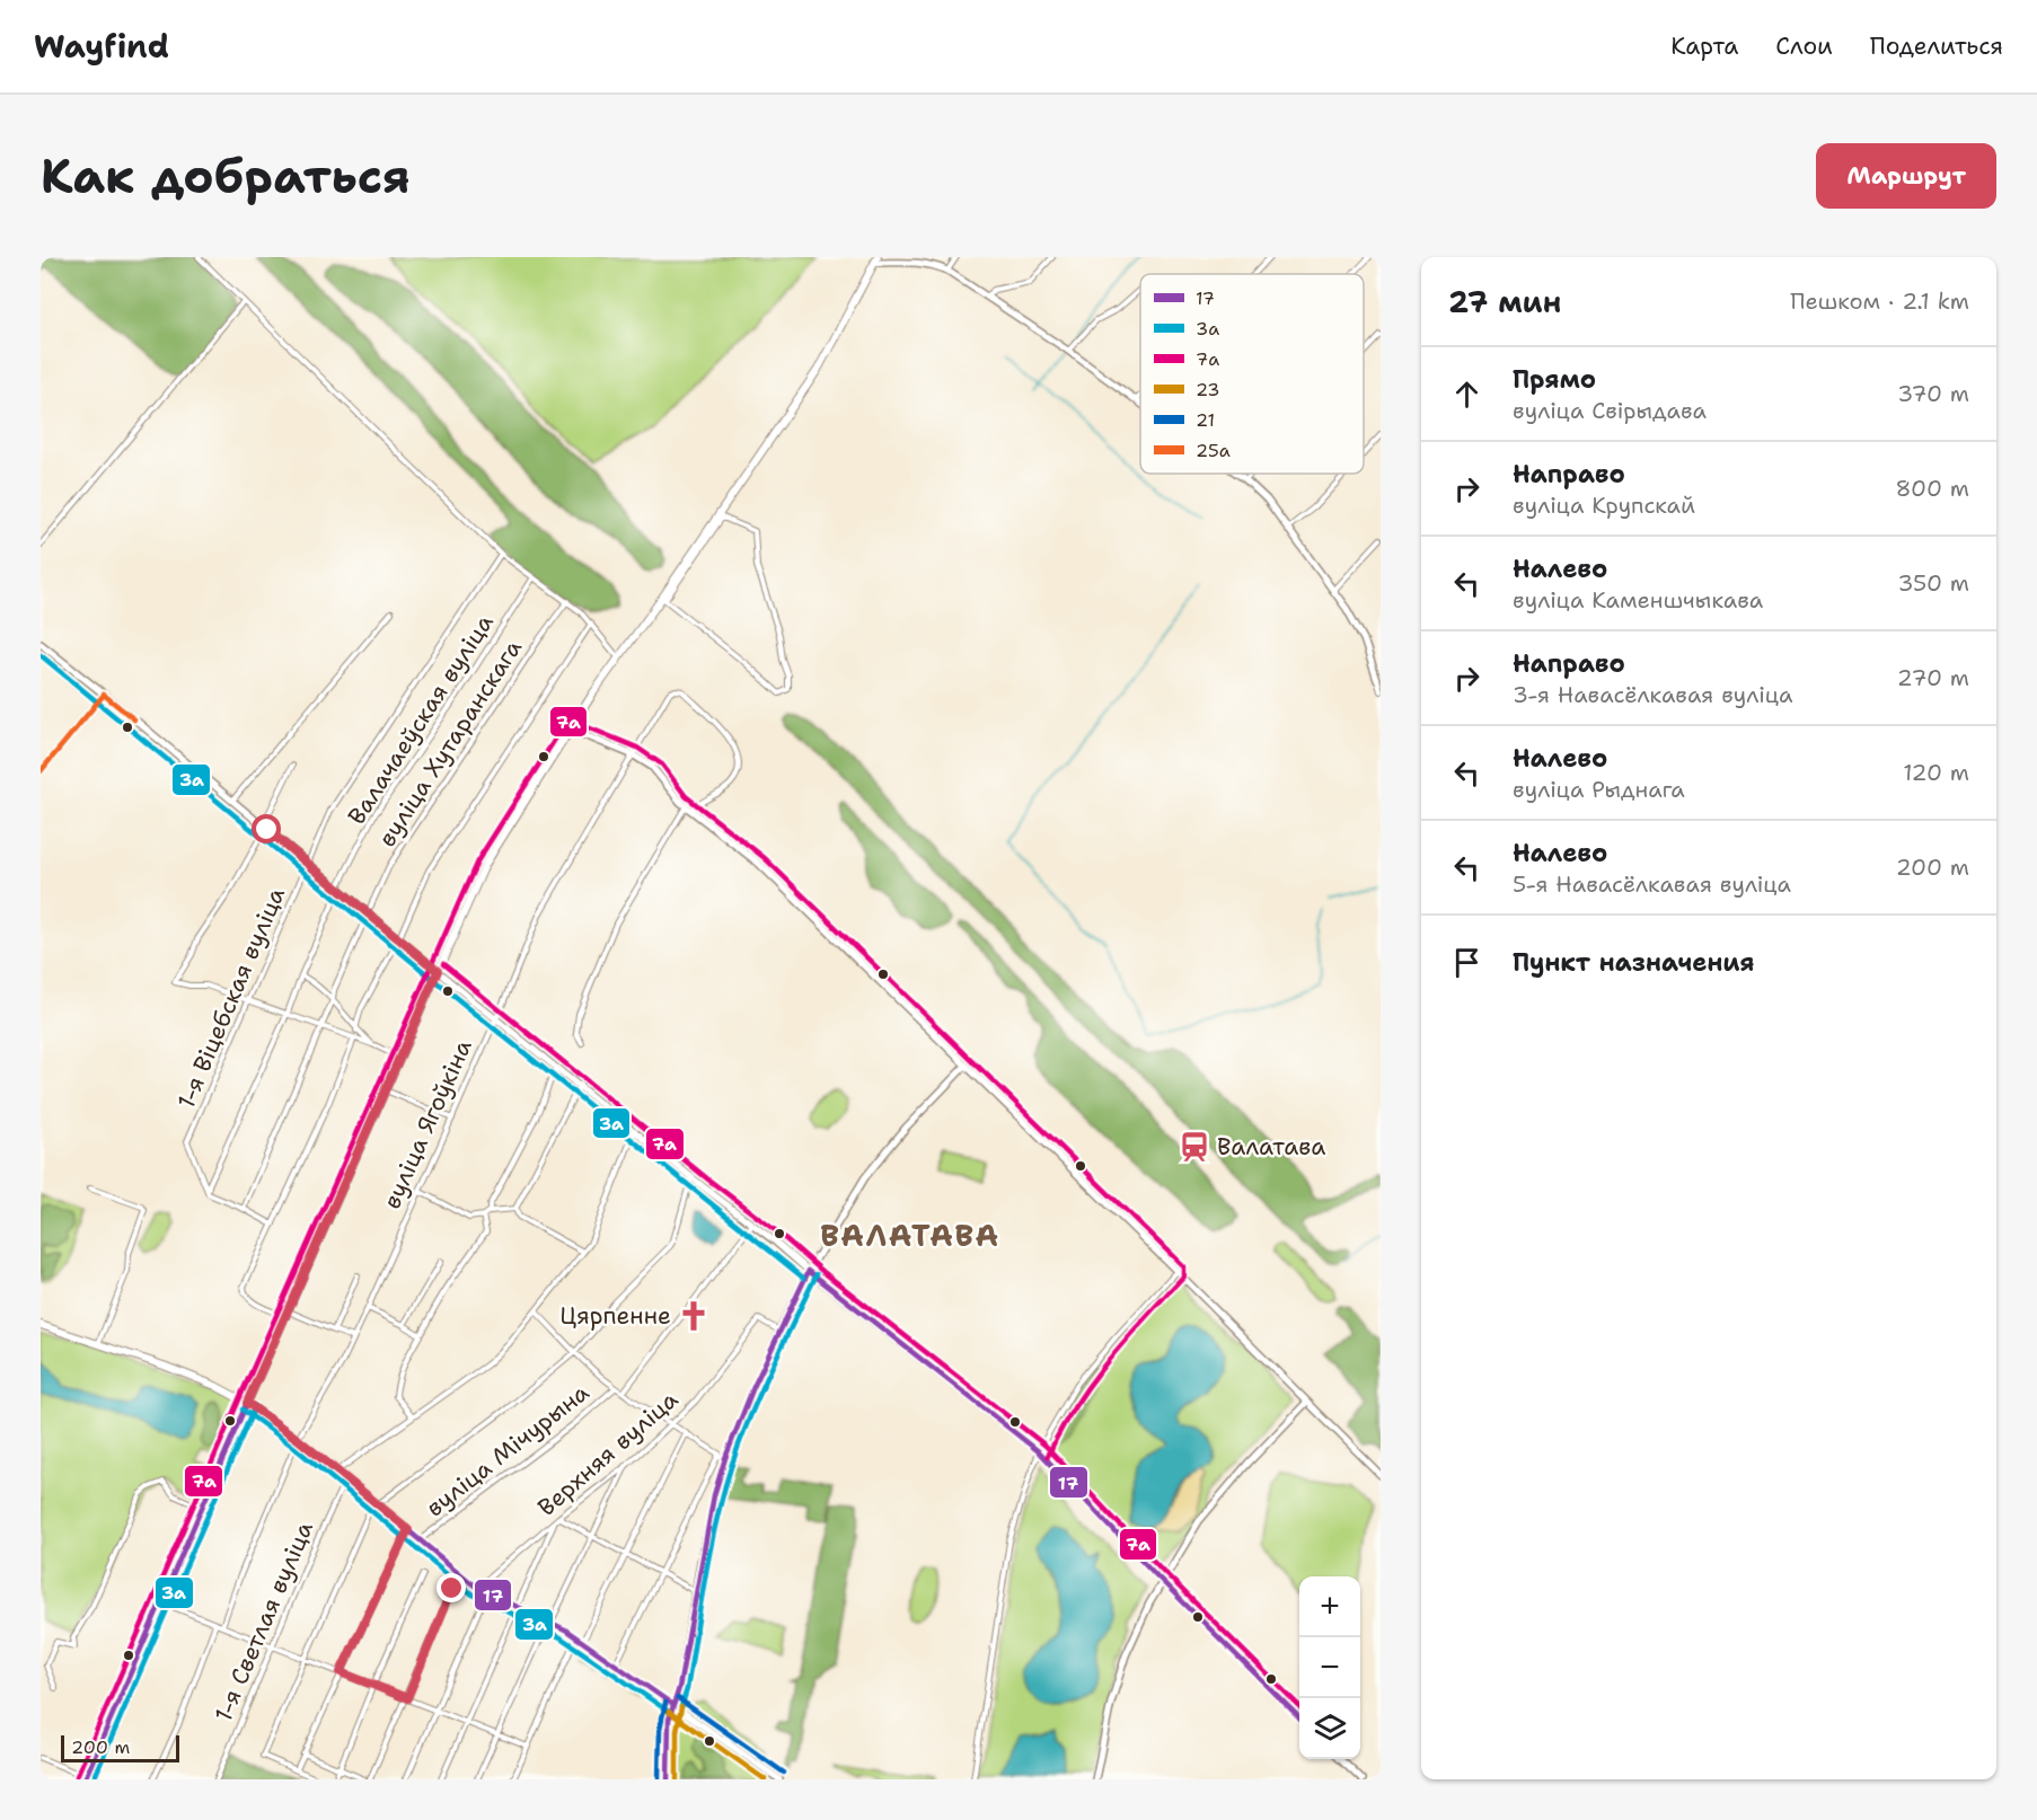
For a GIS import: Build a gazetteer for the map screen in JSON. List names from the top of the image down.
{
  "streets": {
    "street": [
      "Валачаеўская вуліца",
      "вуліца Хутаранскага",
      "1-я Віцебская вуліца",
      "вуліца Ягоўкіна",
      "вуліца Мічурына",
      "Верхняя вуліца",
      "1-я Светлая вуліца"
    ]
  },
  "districts": ["ВАЛАТАВА"],
  "places": {
    "station": ["Валатава"],
    "church": ["Цярпенне"]
  },
  "lines": [
    "transit line 3а",
    "transit line 25а",
    "transit line 7а",
    "transit line 17",
    "transit line 21",
    "transit line 23"
  ],
  "legend": [
    "17",
    "3а",
    "7а",
    "23",
    "21",
    "25а"
  ],
  "scale_bar": "200 m",
  "page": {
    "header": "Wayfind",
    "nav": ["Карта", "Слои", "Поделиться"],
    "buttons": "Маршрут",
    "title": "Как добраться",
    "heading": ["27 мин", "Пешком · 2.1 km"],
    "list": [
      ["Прямо", "вуліца Свірыдава", "370 m"],
      ["Направо", "вуліца Крупскай", "800 m"],
      ["Налево", "вуліца Каменшчыкава", "350 m"],
      ["Направо", "3-я Навасёлкавая вуліца", "270 m"],
      ["Налево", "вуліца Рыднага", "120 m"],
      ["Налево", "5-я Навасёлкавая вуліца", "200 m"],
      "Пункт назначения"
    ],
    "map_buttons": ["+", "−"],
    "scale": "200 m"
  }
}
